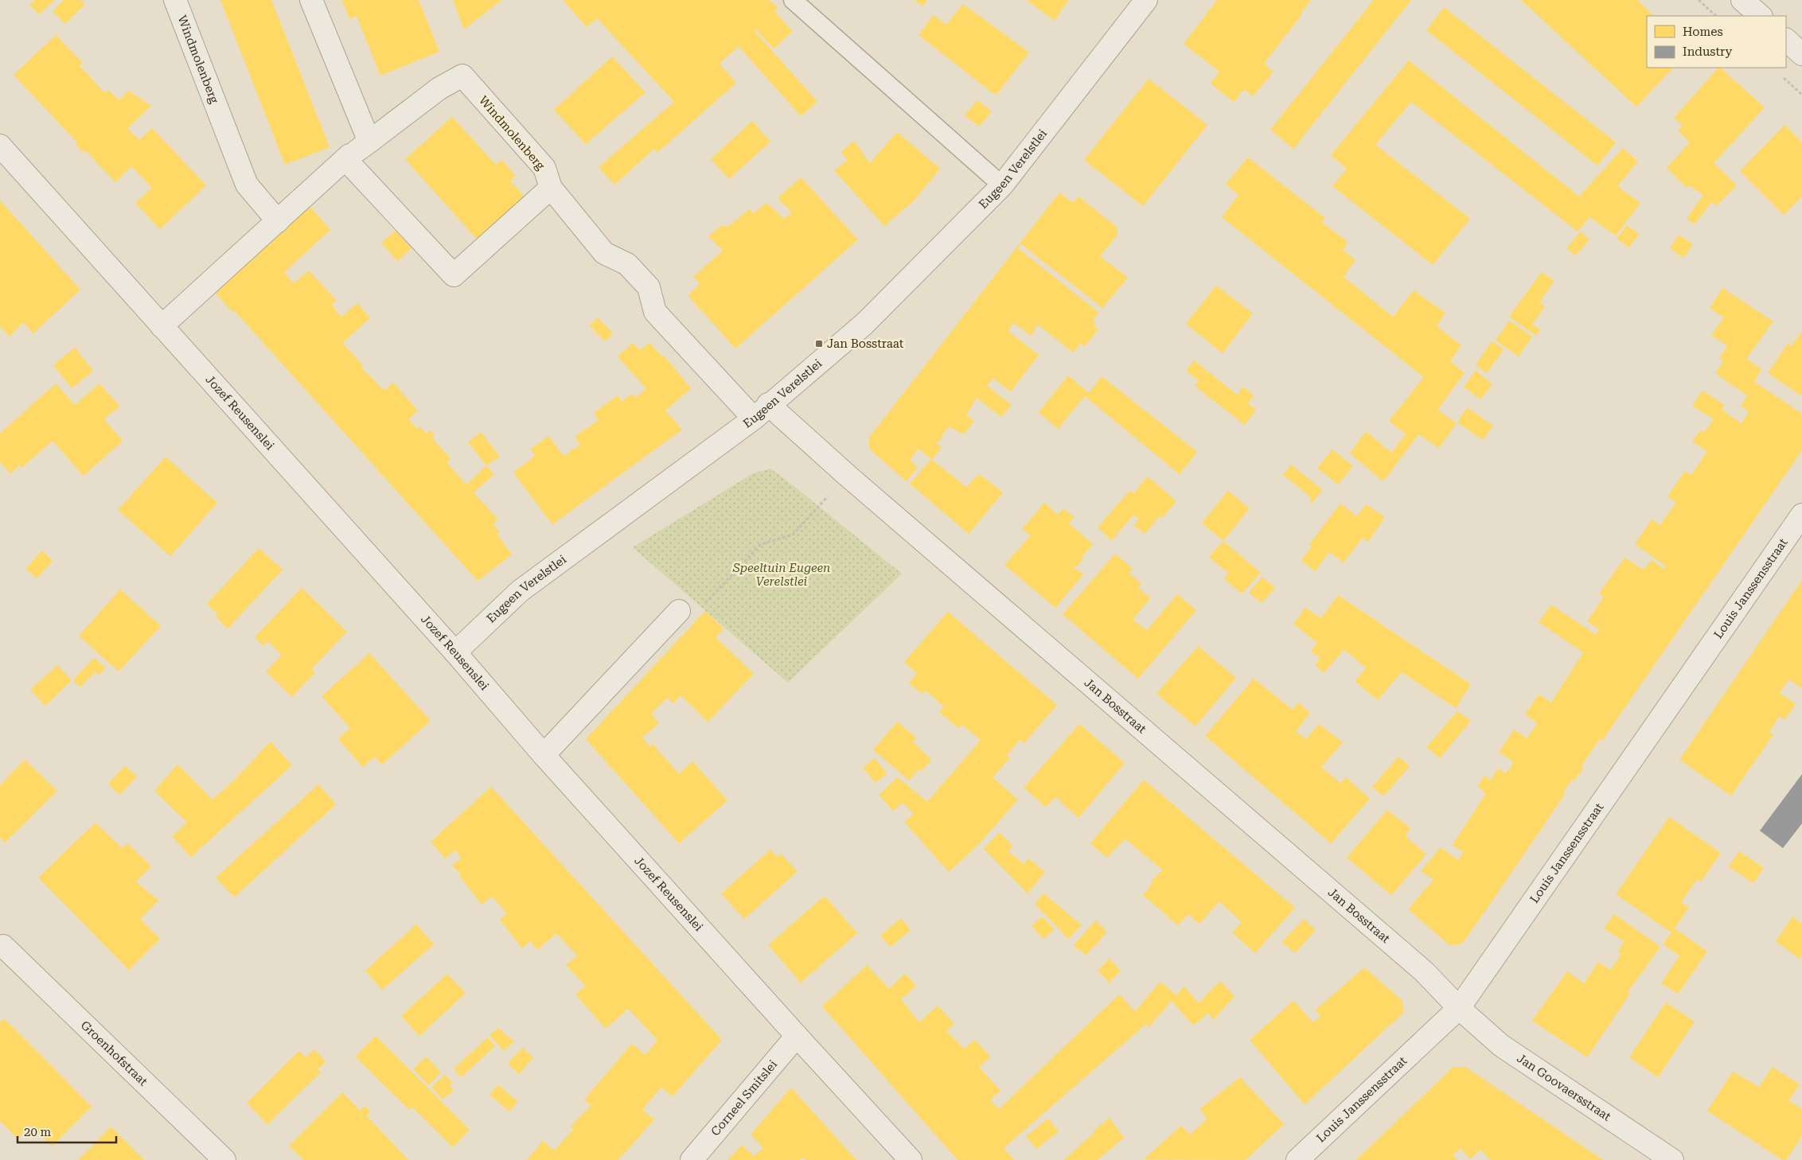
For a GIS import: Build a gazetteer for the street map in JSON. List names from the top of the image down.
{
  "streets": {
    "street": [
      "Windmolenberg",
      "Eugeen Verelstlei",
      "Jozef Reusenslei",
      "Louis Janssensstraat",
      "Jan Bosstraat",
      "Groenhofstraat",
      "Jan Goovaersstraat",
      "Corneel Smitslei"
    ]
  },
  "crossings": [
    ["Windmolenberg", "Eugeen Verelstlei"],
    ["Windmolenberg", "Jozef Reusenslei"],
    ["Windmolenberg", "Jan Bosstraat"],
    ["Eugeen Verelstlei", "Jozef Reusenslei"],
    ["Eugeen Verelstlei", "Jan Bosstraat"],
    ["Jozef Reusenslei", "Corneel Smitslei"],
    ["Louis Janssensstraat", "Jan Bosstraat"],
    ["Louis Janssensstraat", "Jan Goovaersstraat"],
    ["Jan Bosstraat", "Jan Goovaersstraat"]
  ],
  "parks": ["Speeltuin Eugeen Verelstlei"],
  "places": {
    "transit": ["Jan Bosstraat"]
  },
  "legend": ["Homes", "Industry"],
  "scale_bar": "20 m"
}
